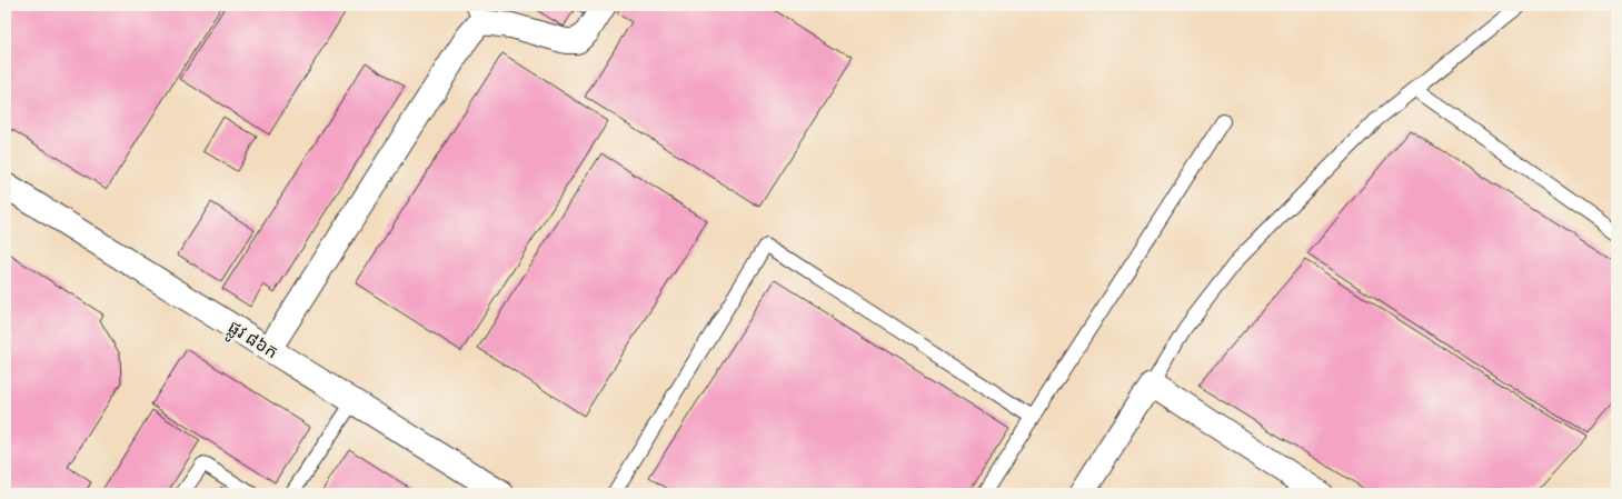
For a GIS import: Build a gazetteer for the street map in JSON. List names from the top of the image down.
{
  "streets": {
    "street": ["ផ្លូវ ៨៦ក"]
  }
}
